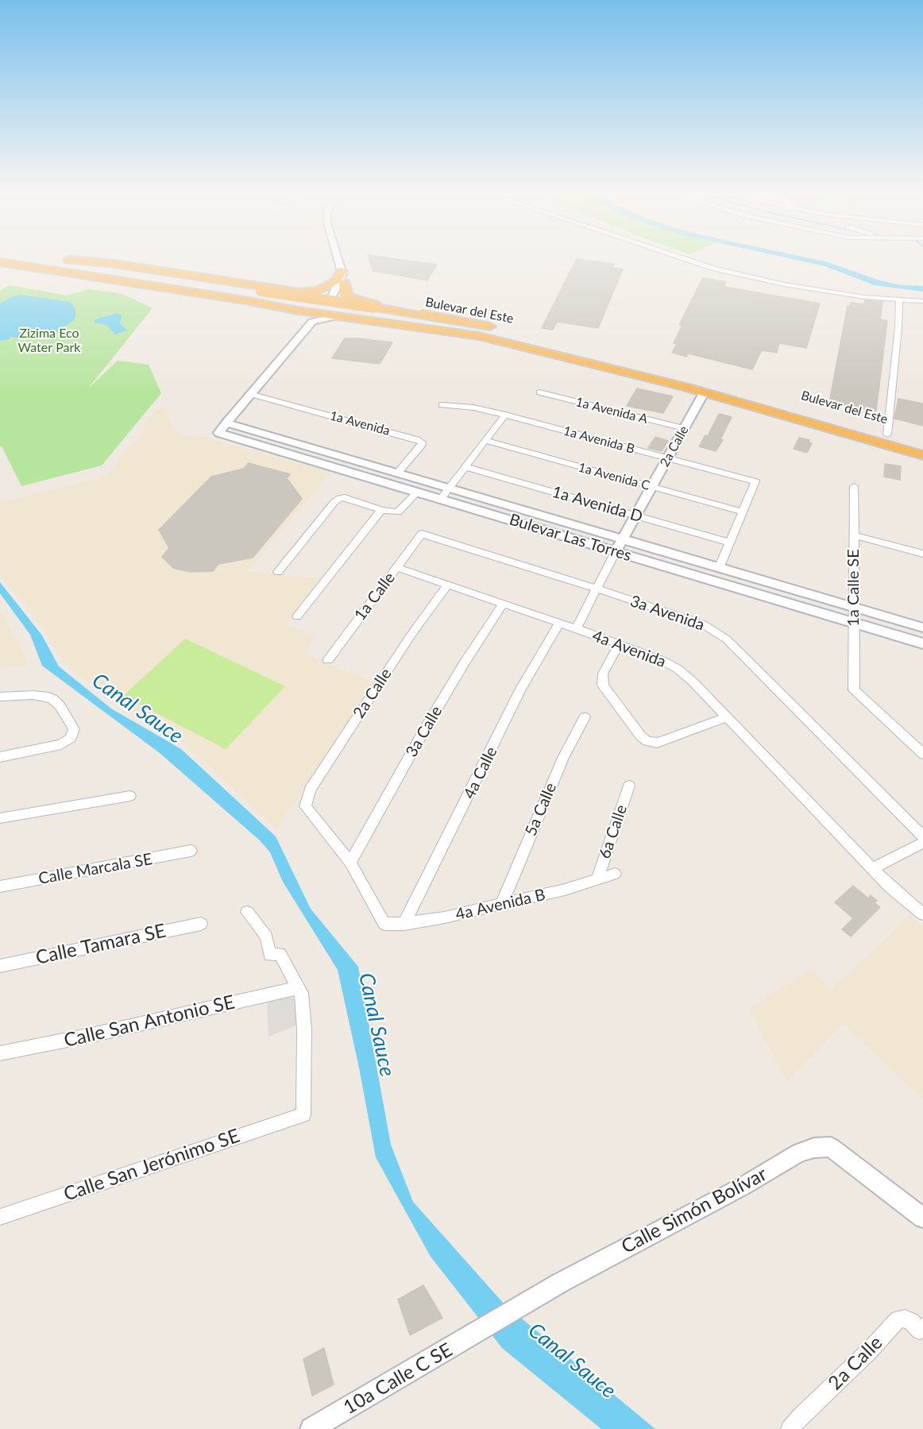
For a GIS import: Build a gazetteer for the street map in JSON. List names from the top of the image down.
{
  "streets": {
    "highway": ["Bulevar del Este"],
    "street": [
      "1a Avenida A",
      "1a Avenida",
      "1a Avenida B",
      "2a Calle",
      "1a Avenida C",
      "1a Avenida D",
      "Bulevar Las Torres",
      "1a Calle SE",
      "1a Calle",
      "3a Avenida",
      "4a Avenida",
      "3a Calle",
      "4a Calle",
      "5a Calle",
      "6a Calle",
      "Calle Marcala SE",
      "4a Avenida B",
      "Calle Tamara SE",
      "Calle San Antonio SE",
      "Calle San Jerónimo SE",
      "Calle Simón Bolívar",
      "10a Calle C SE"
    ]
  },
  "crossings": [
    ["Bulevar del Este", "2a Calle"],
    ["1a Avenida A", "2a Calle"],
    ["1a Avenida", "Bulevar Las Torres"],
    ["1a Avenida B", "2a Calle"],
    ["1a Avenida B", "1a Avenida C"],
    ["2a Calle", "1a Avenida C"],
    ["2a Calle", "1a Avenida D"],
    ["2a Calle", "Bulevar Las Torres"],
    ["2a Calle", "4a Avenida"],
    ["2a Calle", "3a Calle"],
    ["2a Calle", "4a Avenida B"],
    ["Bulevar Las Torres", "1a Calle SE"],
    ["1a Calle", "3a Avenida"],
    ["1a Calle", "4a Avenida"],
    ["4a Avenida", "3a Calle"],
    ["4a Avenida", "4a Calle"],
    ["3a Calle", "4a Avenida B"],
    ["4a Calle", "4a Avenida B"],
    ["5a Calle", "4a Avenida B"],
    ["6a Calle", "4a Avenida B"],
    ["Calle San Antonio SE", "Calle San Jerónimo SE"],
    ["Calle Simón Bolívar", "10a Calle C SE"]
  ],
  "water": ["Canal Sauce"],
  "parks": ["Zizima Eco Water Park"]
}
